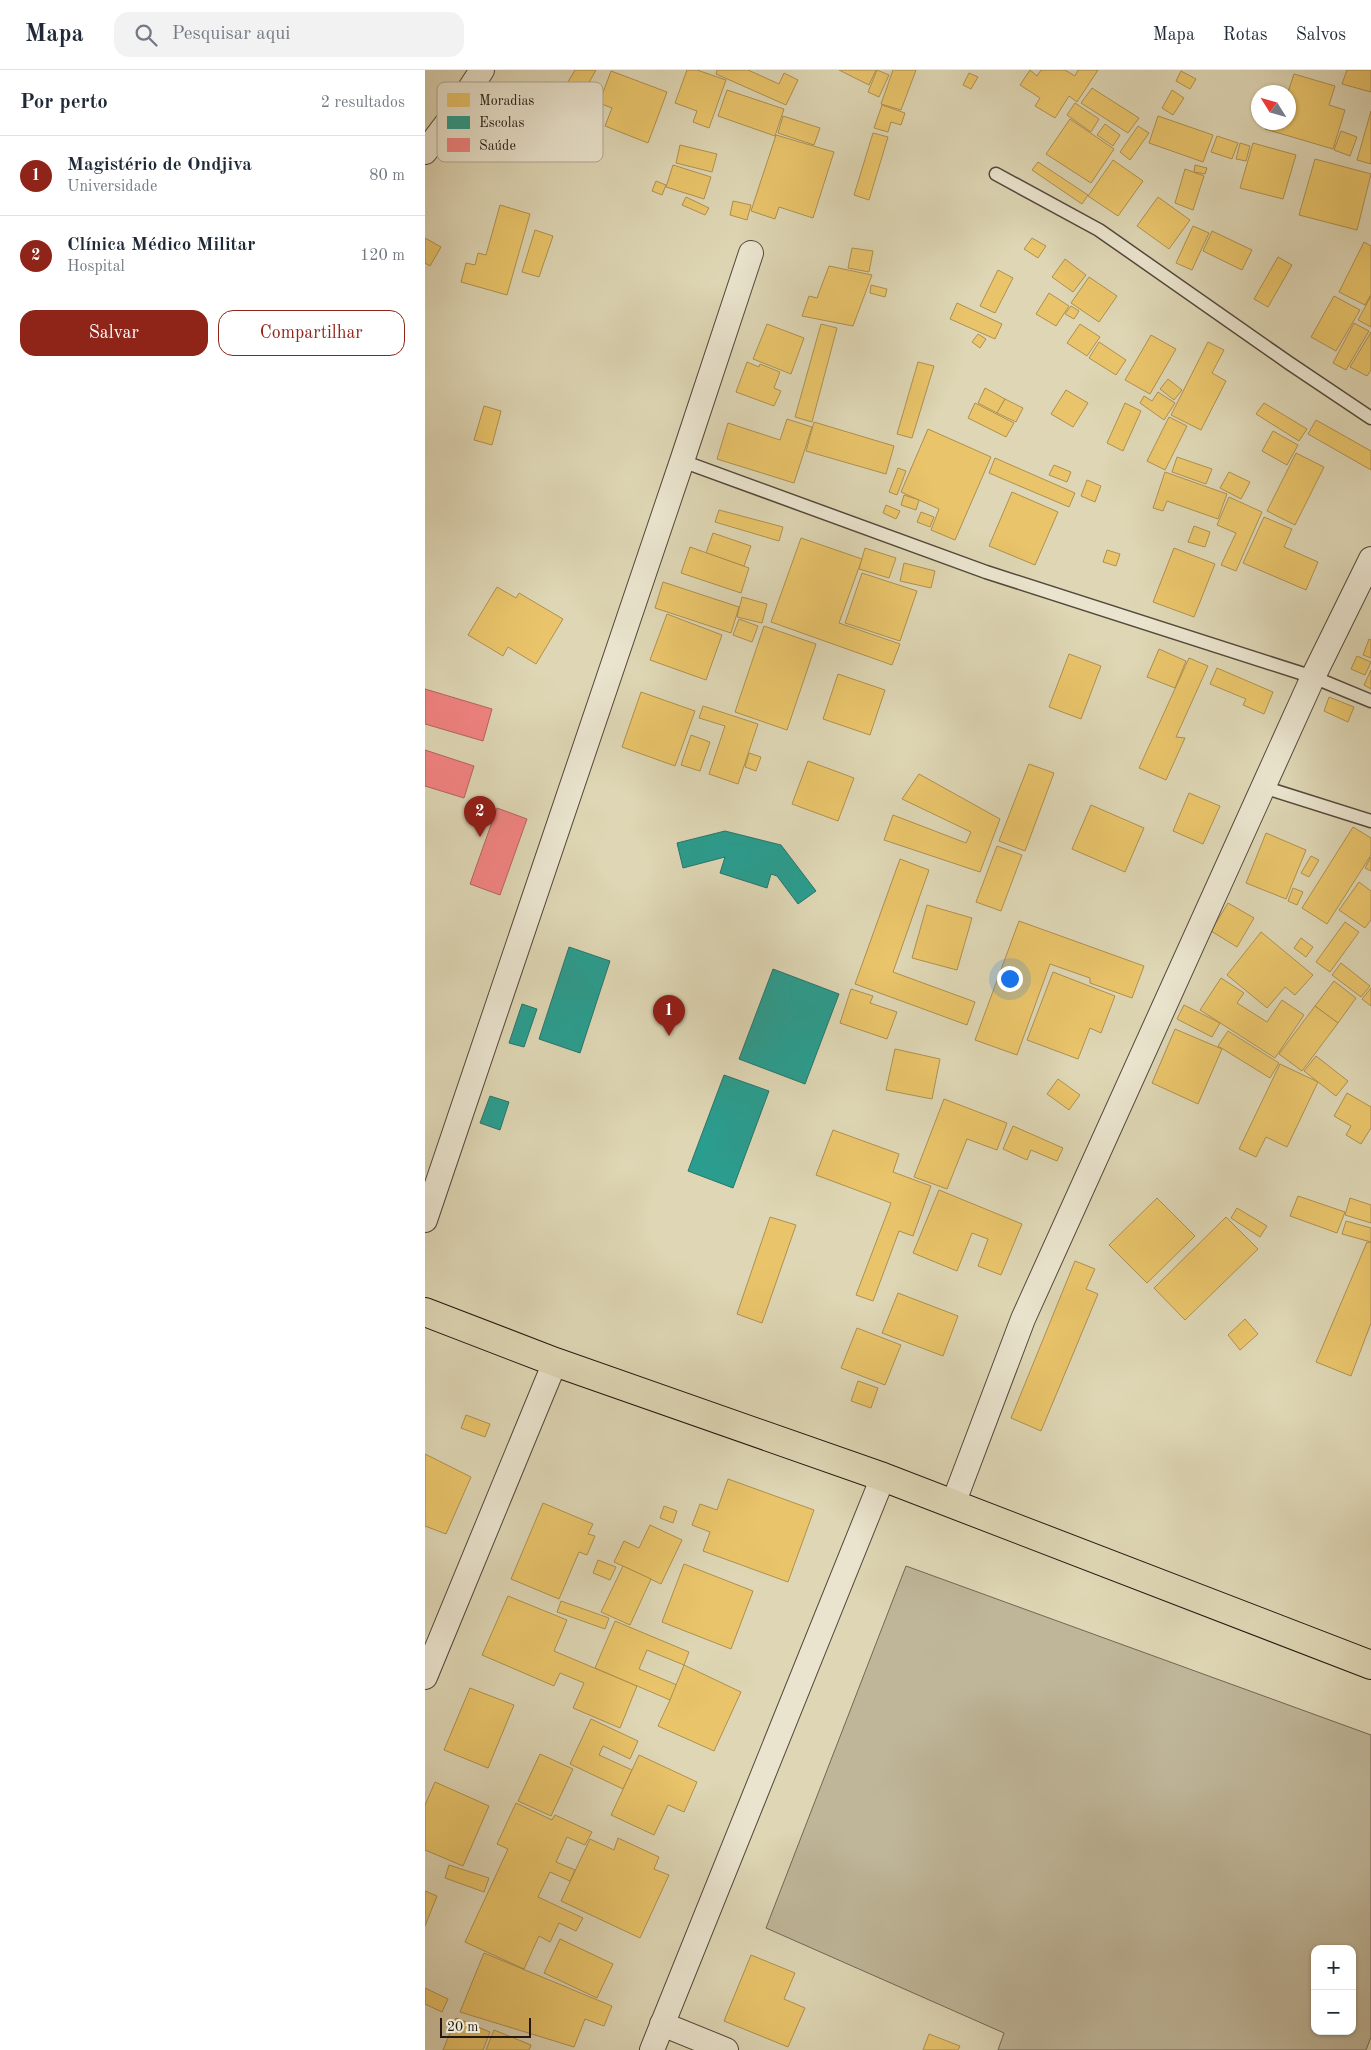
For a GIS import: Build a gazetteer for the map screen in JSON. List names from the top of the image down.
{
  "legend": ["Moradias", "Escolas", "Saúde"],
  "scale_bar": "20 m",
  "north": "top left",
  "page": {
    "header": "Mapa",
    "search": "Pesquisar aqui",
    "nav": ["Mapa", "Rotas", "Salvos"],
    "heading": ["Por perto", "2 resultados"],
    "list": [
      {
        "mark": "1",
        "name": "Magistério de Ondjiva",
        "note": "Universidade",
        "value": "80 m"
      },
      {
        "mark": "2",
        "name": "Clínica Médico Militar",
        "note": "Hospital",
        "value": "120 m"
      }
    ],
    "buttons": ["Salvar", "Compartilhar"],
    "pins": ["2", "1"],
    "map_buttons": ["+", "−"],
    "scale": "20 m"
  }
}
